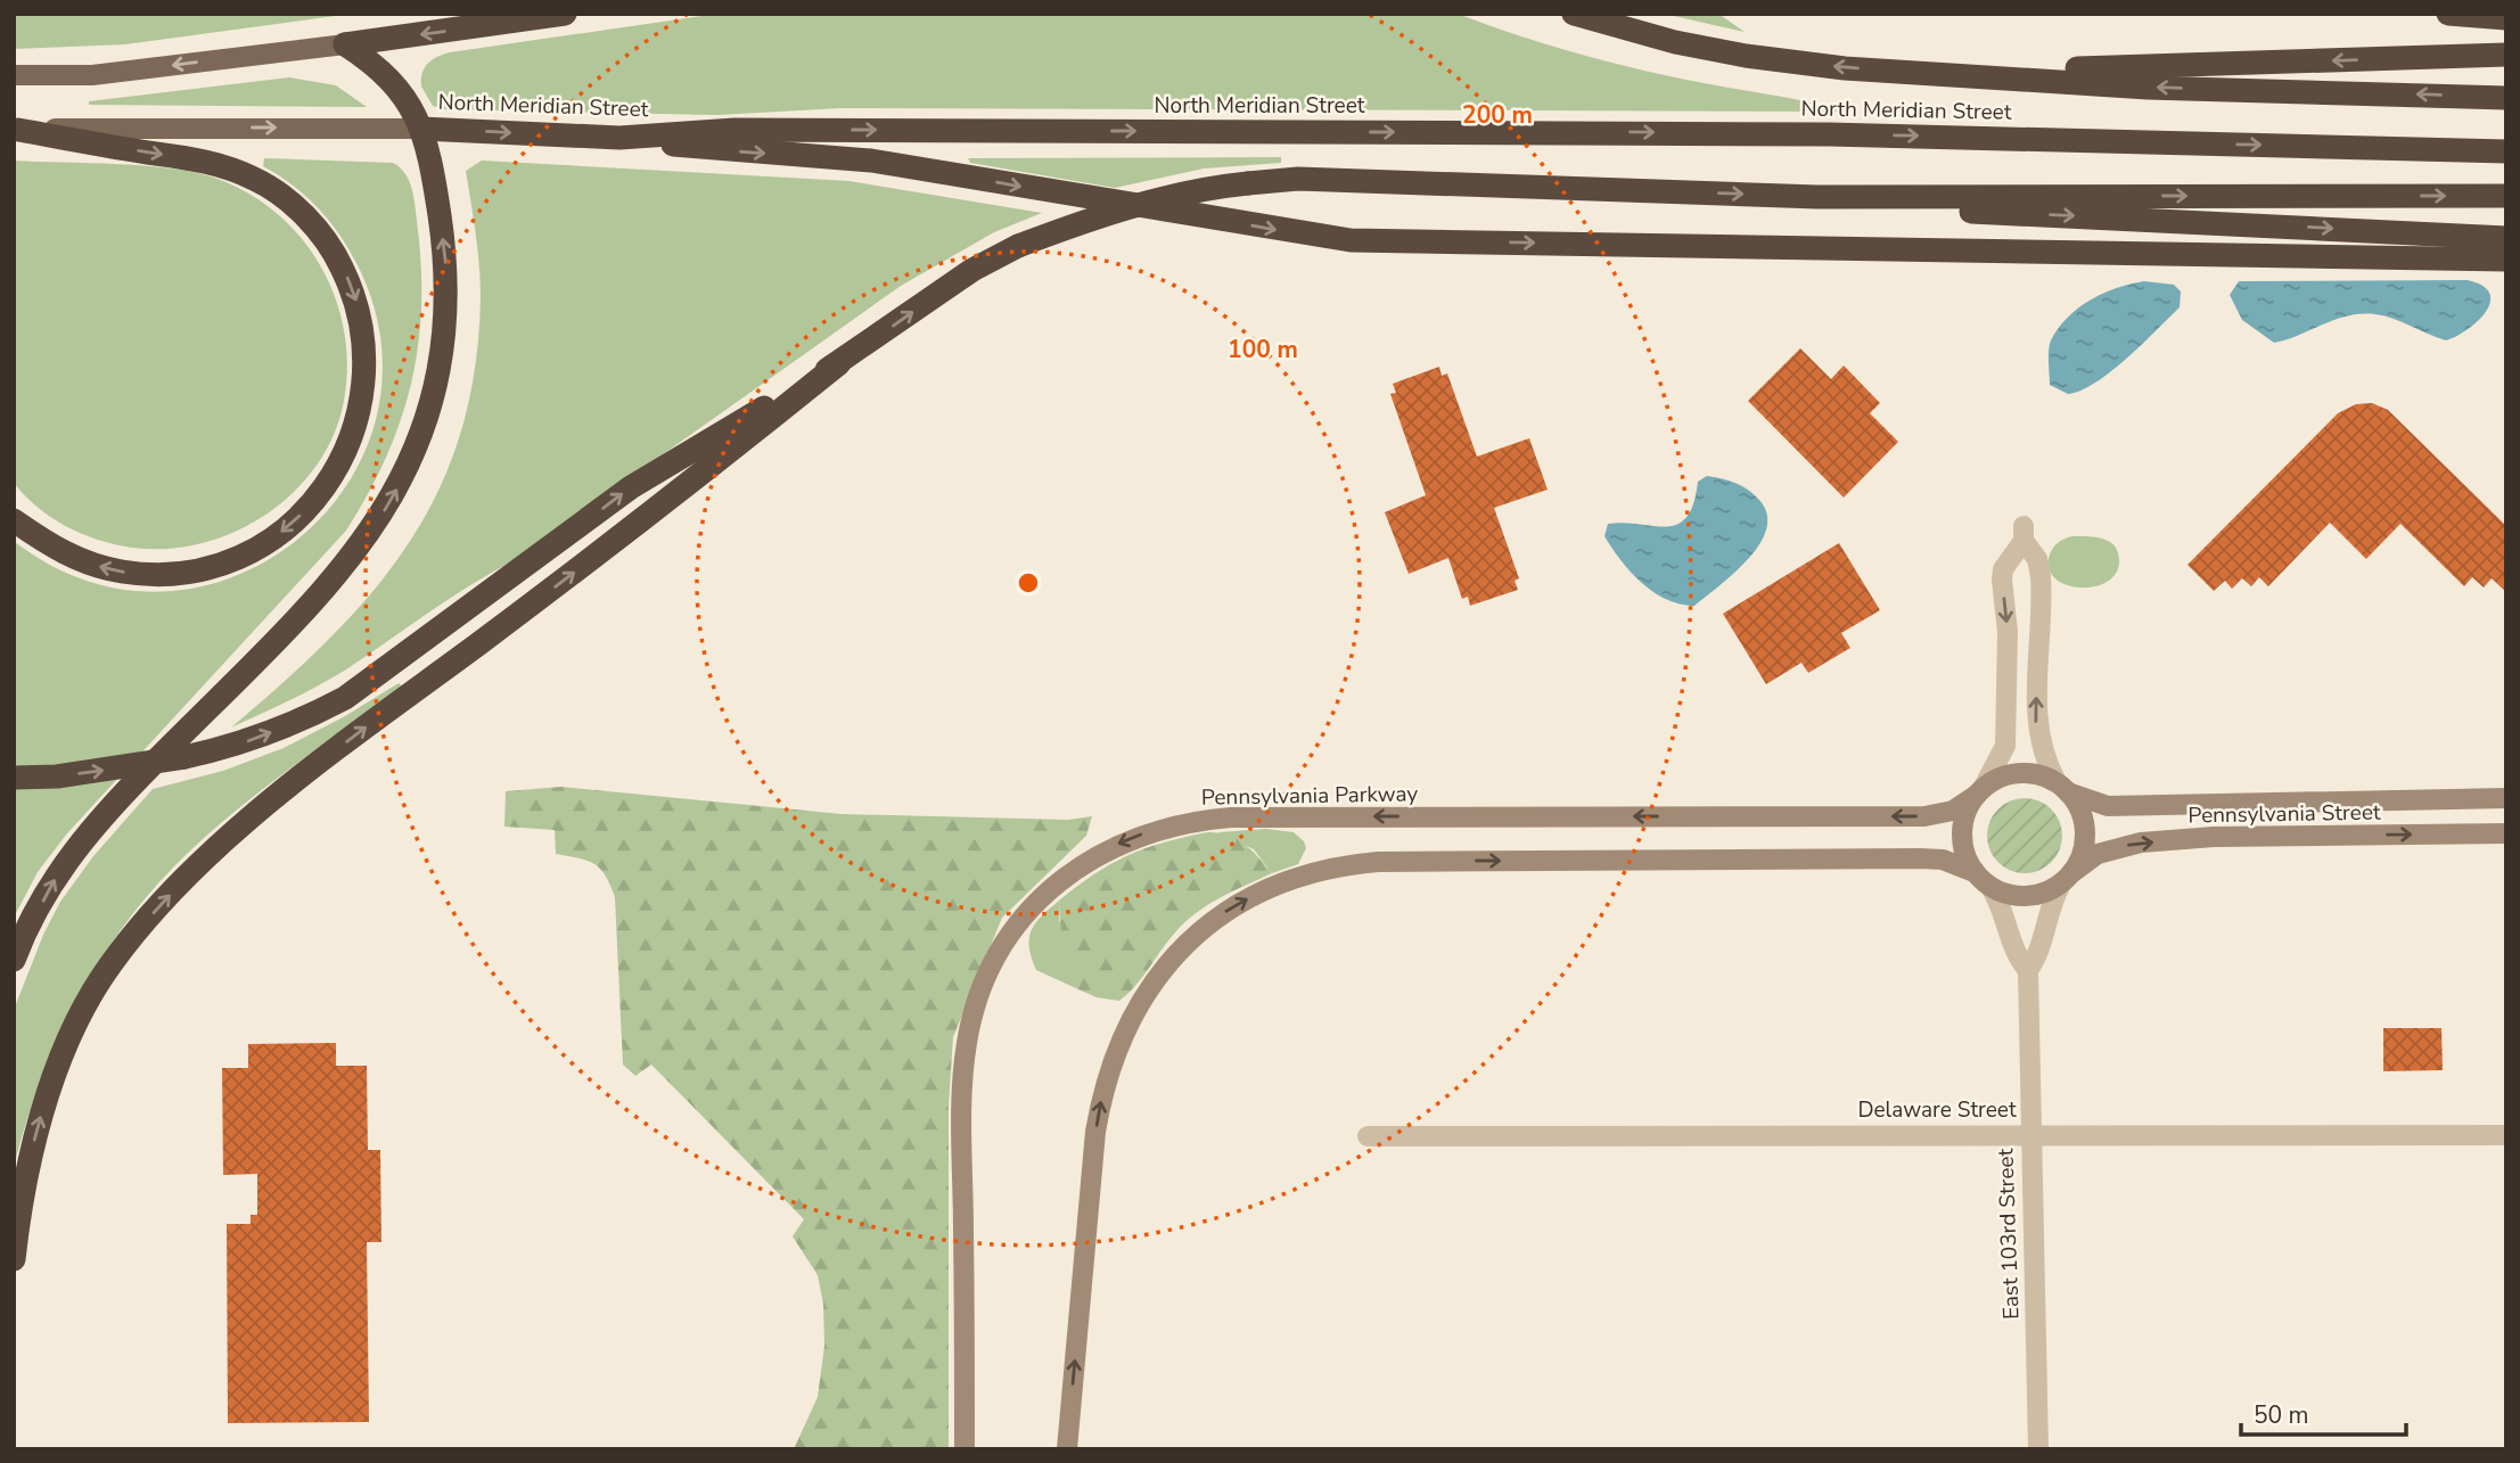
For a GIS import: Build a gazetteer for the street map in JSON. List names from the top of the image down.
{
  "streets": {
    "highway": ["North Meridian Street"],
    "main road": ["Pennsylvania Parkway", "Pennsylvania Street"],
    "street": ["Delaware Street", "East 103rd Street"]
  },
  "crossings": [
    ["Pennsylvania Parkway", "Pennsylvania Street"],
    ["Pennsylvania Parkway", "East 103rd Street"],
    ["Pennsylvania Street", "East 103rd Street"],
    ["Delaware Street", "East 103rd Street"]
  ],
  "scale_bar": "50 m",
  "rings": ["200 m", "100 m"]
}
